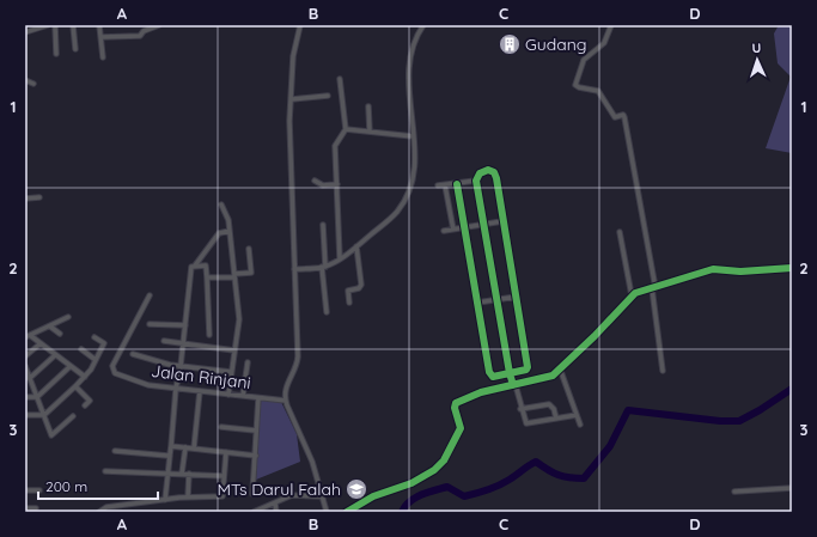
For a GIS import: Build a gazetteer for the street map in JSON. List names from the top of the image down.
{
  "streets": {
    "street": ["Jalan Rinjani"]
  },
  "places": {
    "building": ["Gudang"],
    "school or university": ["MTs Darul Falah"]
  },
  "scale_bar": "200 m",
  "north": "top",
  "grid": {
    "columns": [
      "A",
      "B",
      "C",
      "D"
    ],
    "rows": ["1", "2", "3"]
  }
}
